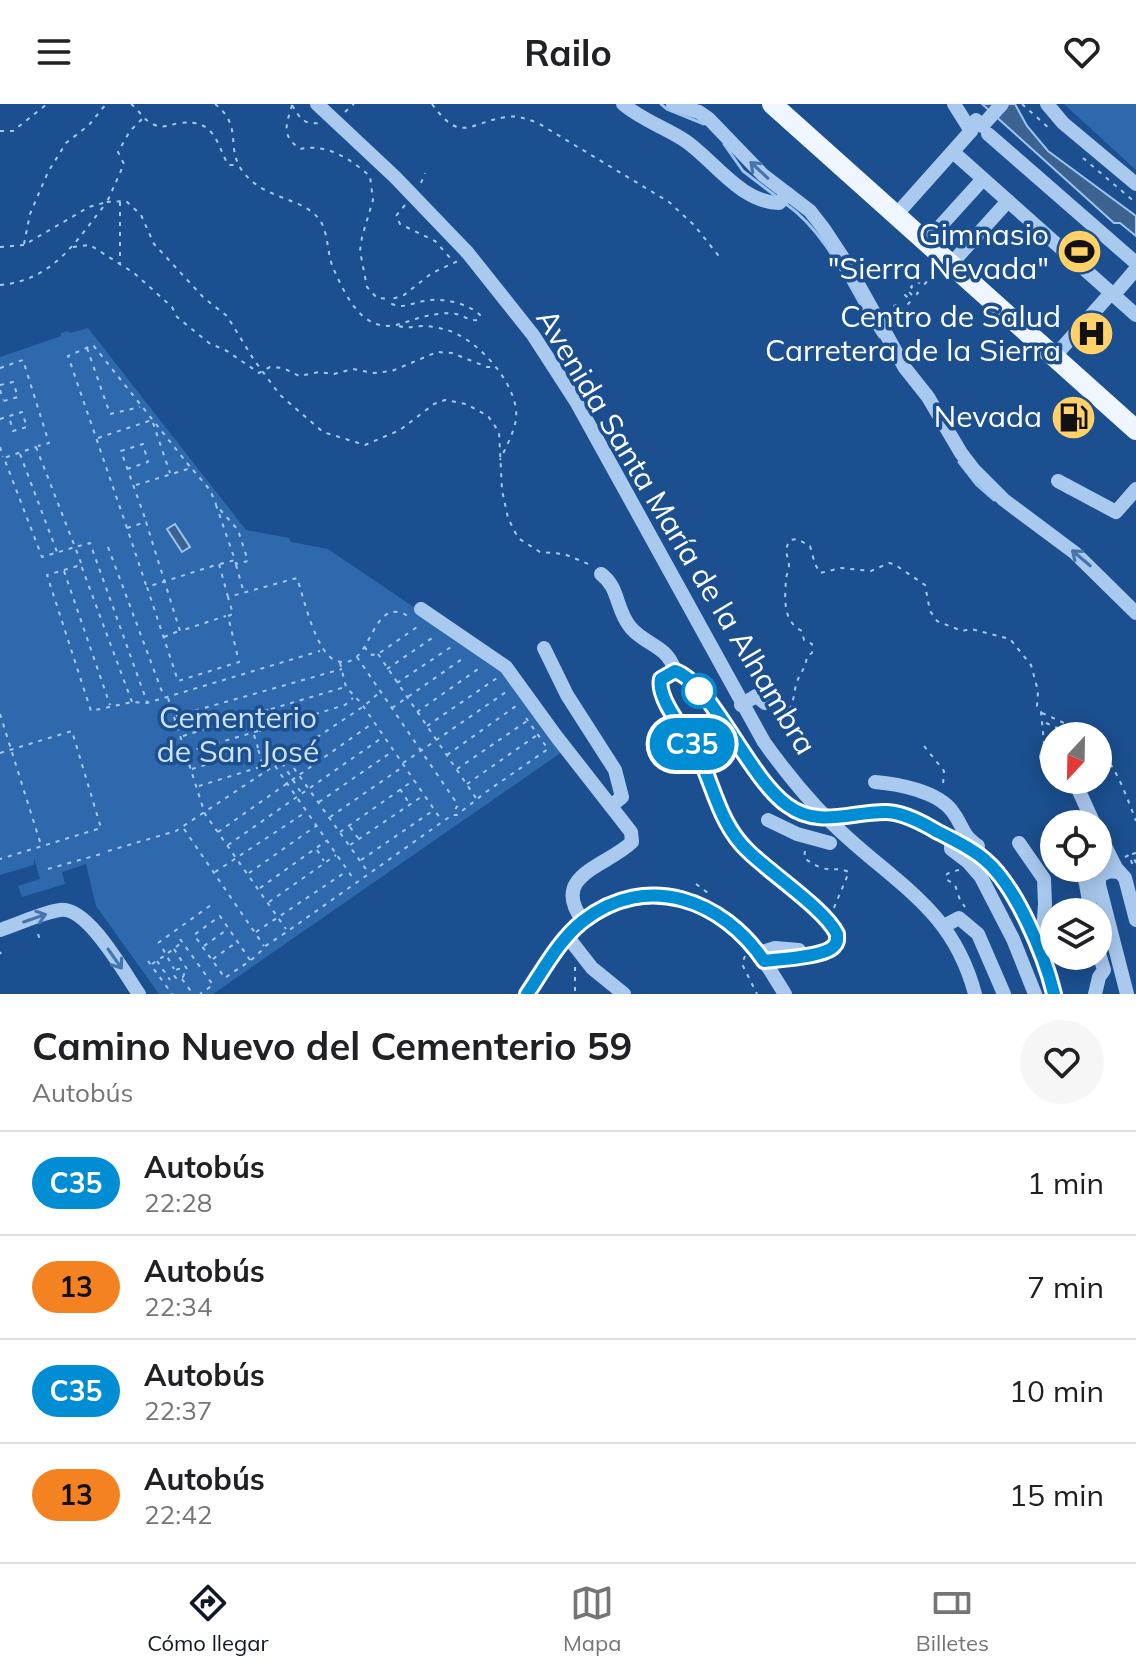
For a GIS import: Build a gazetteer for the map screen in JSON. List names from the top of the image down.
{
  "streets": {
    "street": ["Avenida Santa María de la Alhambra"]
  },
  "parks": ["Cementerio de San José"],
  "places": {
    "sports": ["Gimnasio \"Sierra Nevada\""],
    "hospital": ["Centro de Salud Carretera de la Sierra"],
    "fuel station": ["Nevada"]
  },
  "lines": ["bus line C35"],
  "north": "bottom",
  "page": {
    "header": "Railo",
    "on_map": "C35",
    "heading": ["Camino Nuevo del Cementerio 59", "Autobús"],
    "list": [
      {
        "mark": "C35",
        "name": "Autobús",
        "note": "22:28",
        "value": "1 min"
      },
      {
        "mark": "13",
        "name": "Autobús",
        "note": "22:34",
        "value": "7 min"
      },
      {
        "mark": "C35",
        "name": "Autobús",
        "note": "22:37",
        "value": "10 min"
      },
      {
        "mark": "13",
        "name": "Autobús",
        "note": "22:42",
        "value": "15 min"
      }
    ],
    "tabs": ["Cómo llegar", "Mapa", "Billetes"]
  }
}
